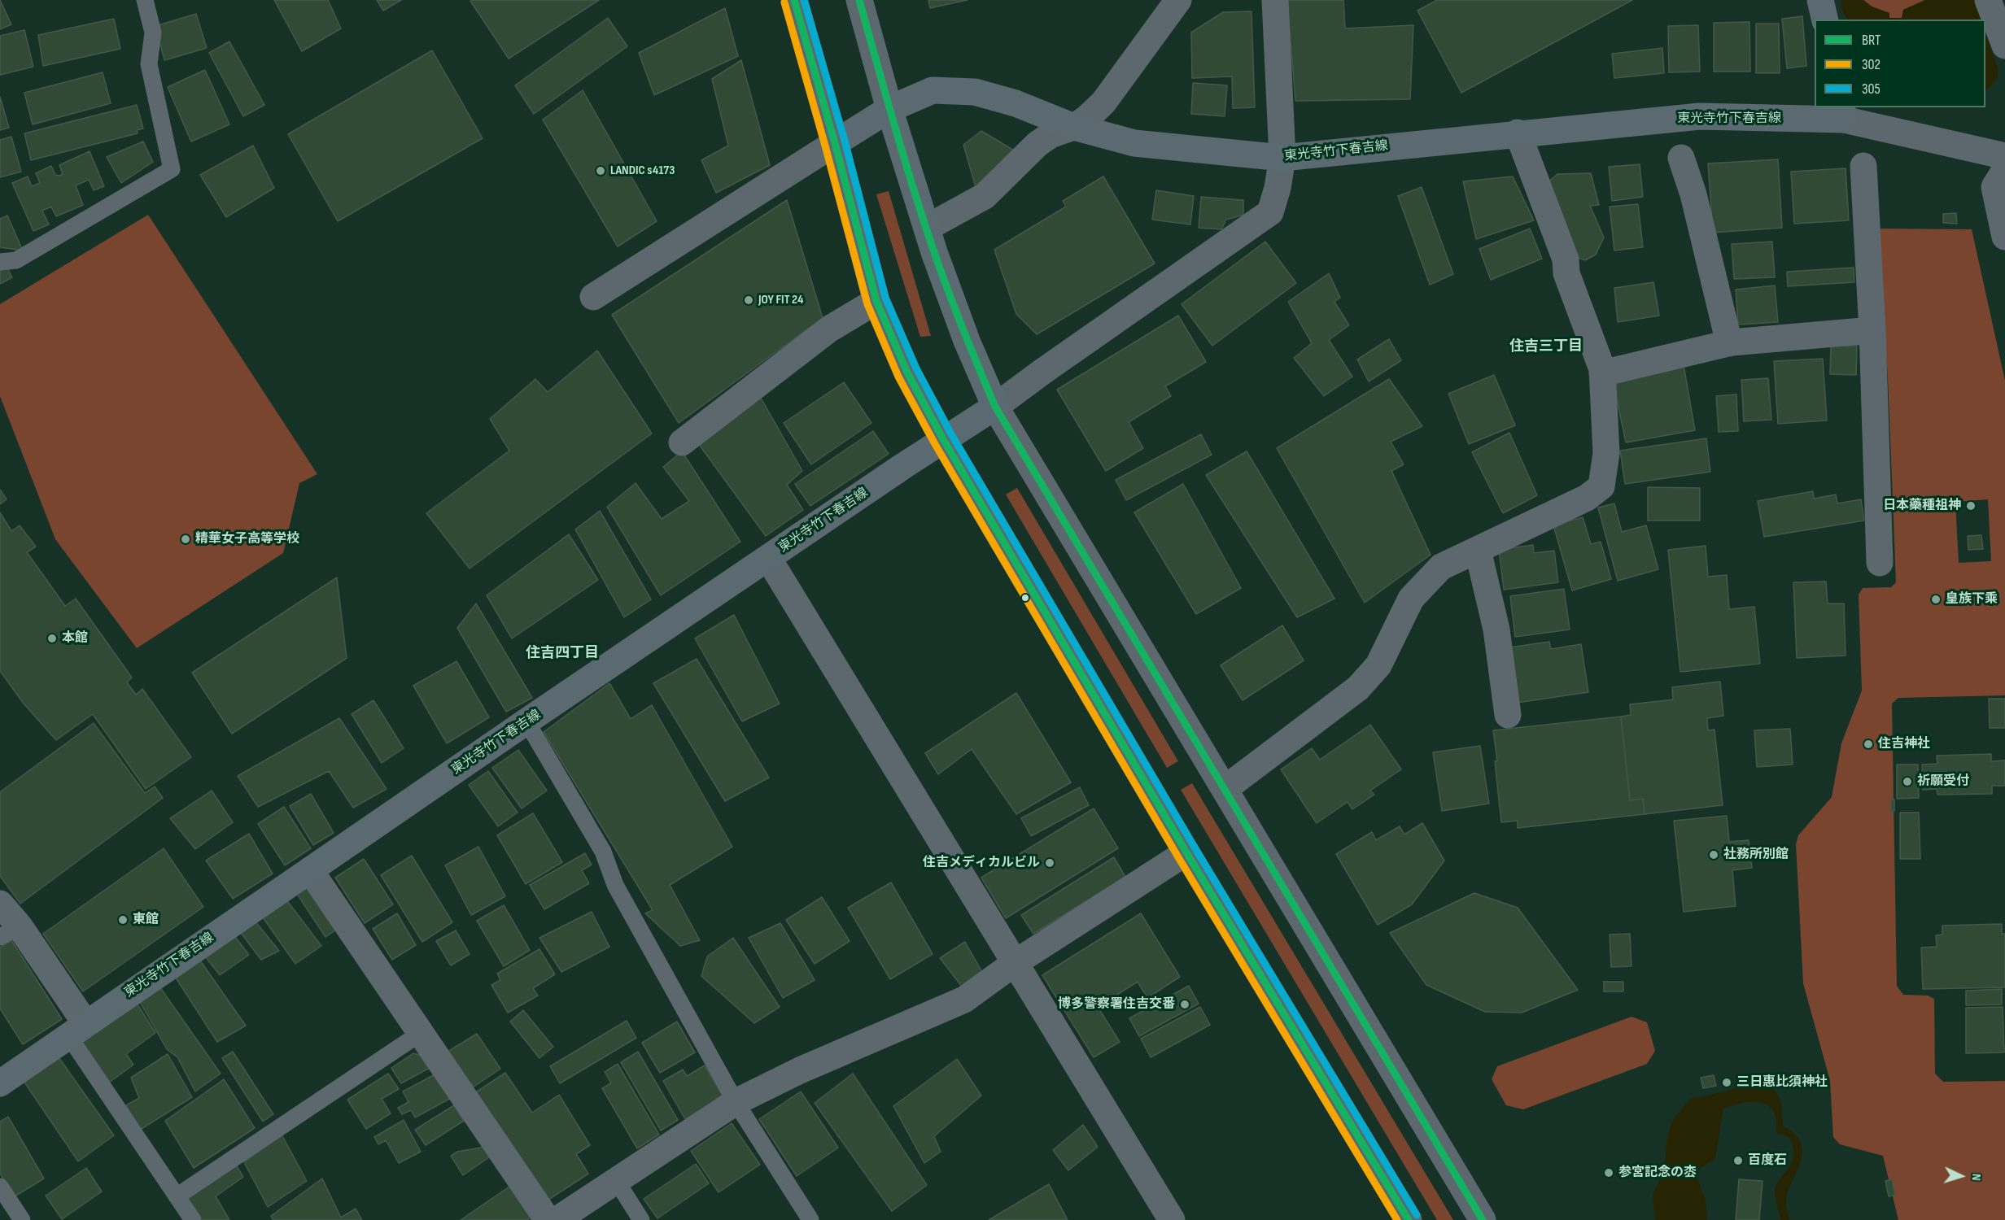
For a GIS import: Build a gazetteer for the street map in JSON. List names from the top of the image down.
{
  "streets": {
    "main road": ["東光寺竹下春吉線"]
  },
  "districts": ["住吉三丁目", "住吉四丁目"],
  "places": [
    "LANDIC s4173",
    "JOY FIT 24",
    "日本藥種祖神",
    "精華女子高等学校",
    "皇族下乘",
    "本館",
    "住吉神社",
    "祈願受付",
    "社務所別館",
    "住吉メディカルビル",
    "東館",
    "博多警察署住吉交番",
    "三日惠比須神社",
    "百度石",
    "参宮記念の枩"
  ],
  "lines": ["transit line BRT", "transit line 305", "transit line 302"],
  "legend": ["BRT", "302", "305"],
  "north": "right"
}
